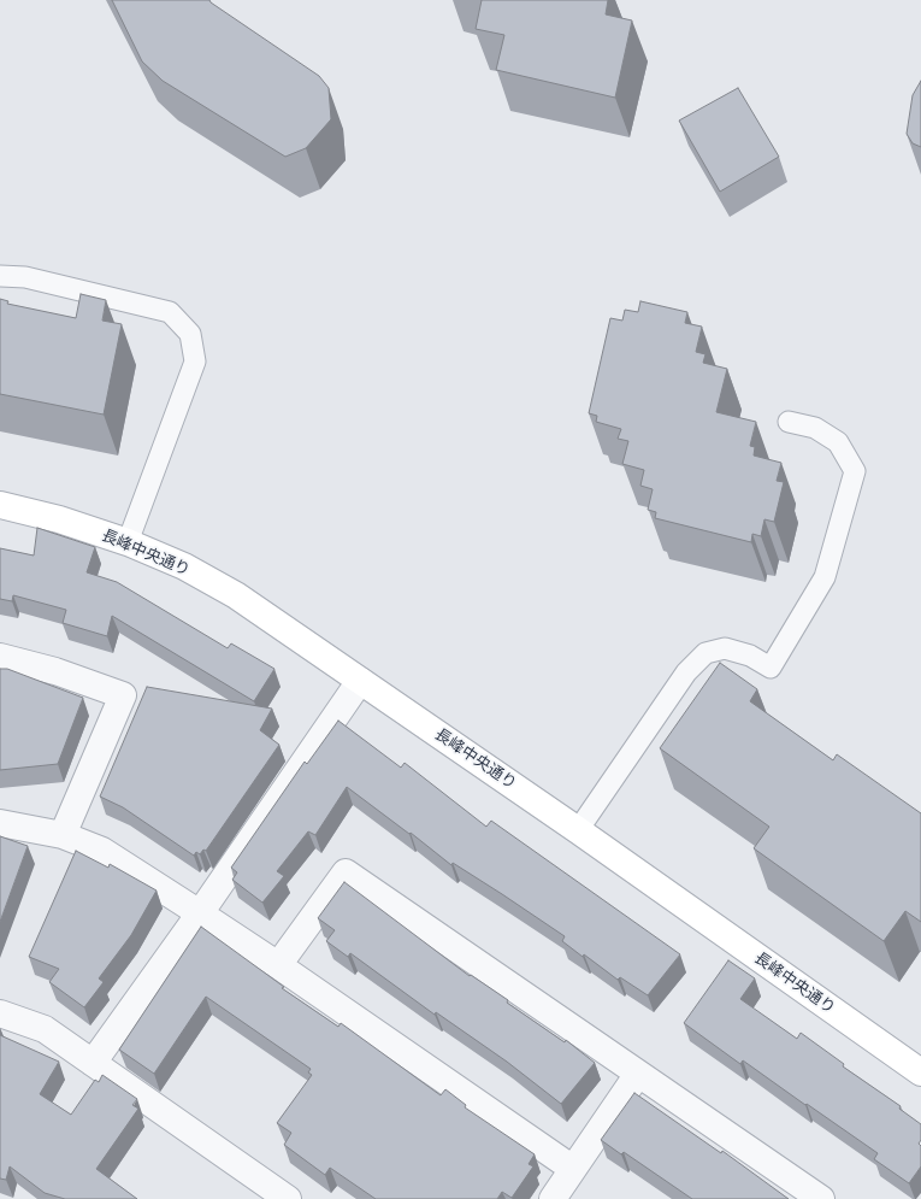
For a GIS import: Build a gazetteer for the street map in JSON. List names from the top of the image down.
{
  "streets": {
    "street": ["長峰中央通り"]
  }
}
